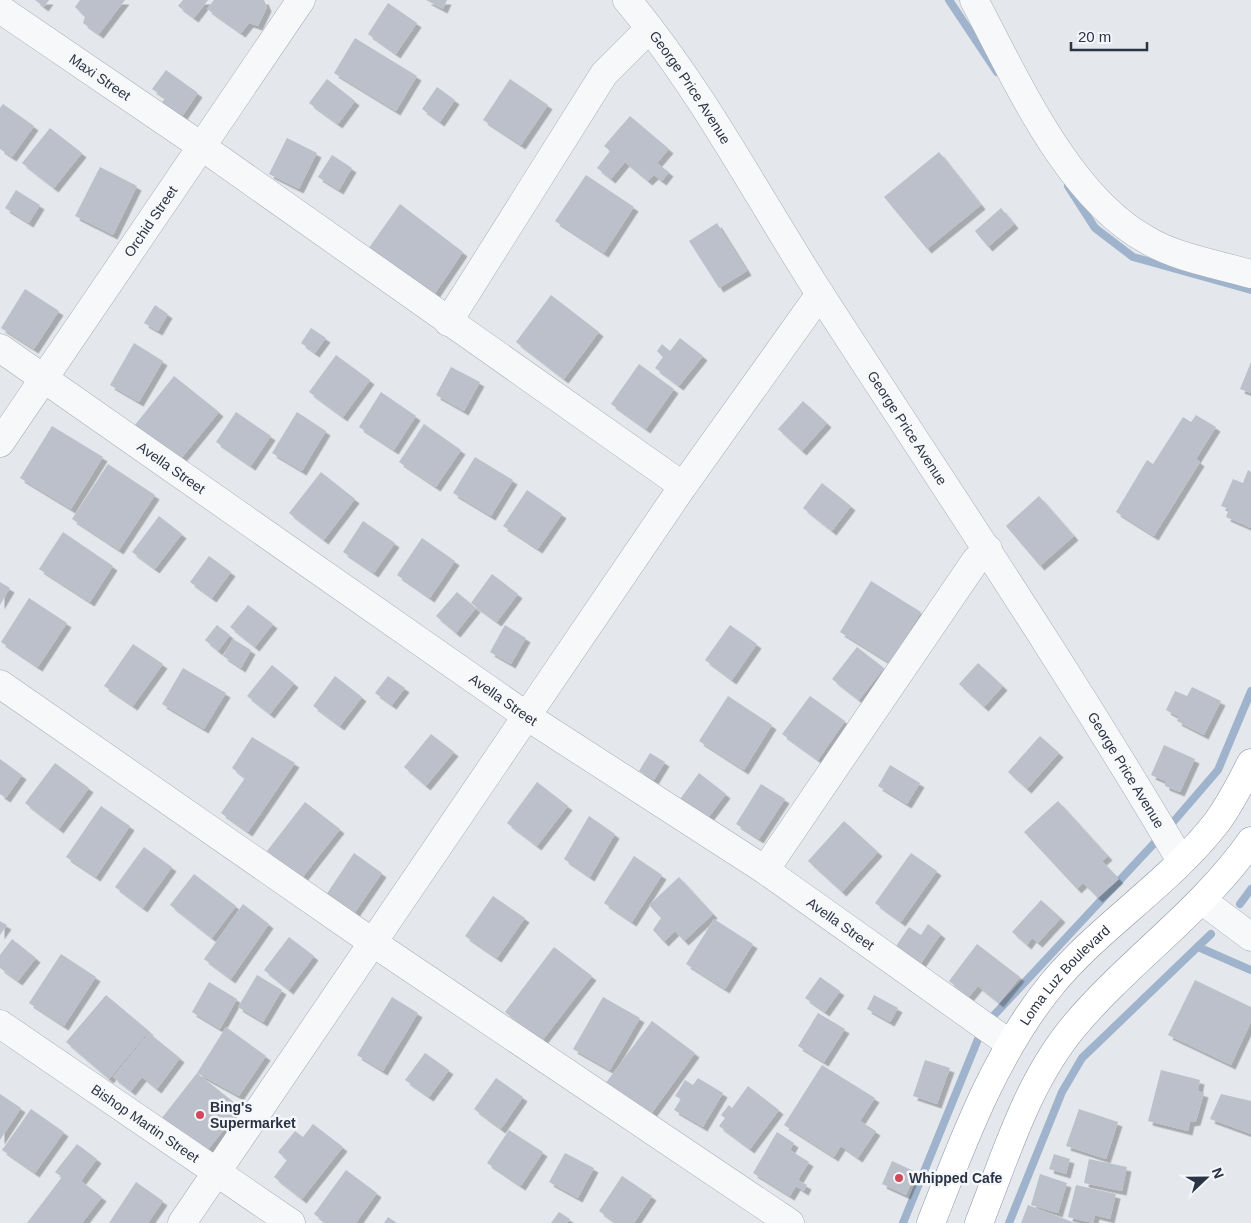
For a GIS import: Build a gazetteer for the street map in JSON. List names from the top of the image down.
{
  "streets": {
    "highway": ["Loma Luz Boulevard"],
    "street": [
      "Maxi Street",
      "George Price Avenue",
      "Orchid Street",
      "Avella Street",
      "Bishop Martin Street"
    ]
  },
  "crossings": [
    ["Maxi Street", "Orchid Street"],
    ["George Price Avenue", "Loma Luz Boulevard"],
    ["Orchid Street", "Avella Street"],
    ["Avella Street", "Loma Luz Boulevard"]
  ],
  "places": ["Bing's Supermarket", "Whipped Cafe"],
  "scale_bar": "20 m",
  "north": "right"
}
